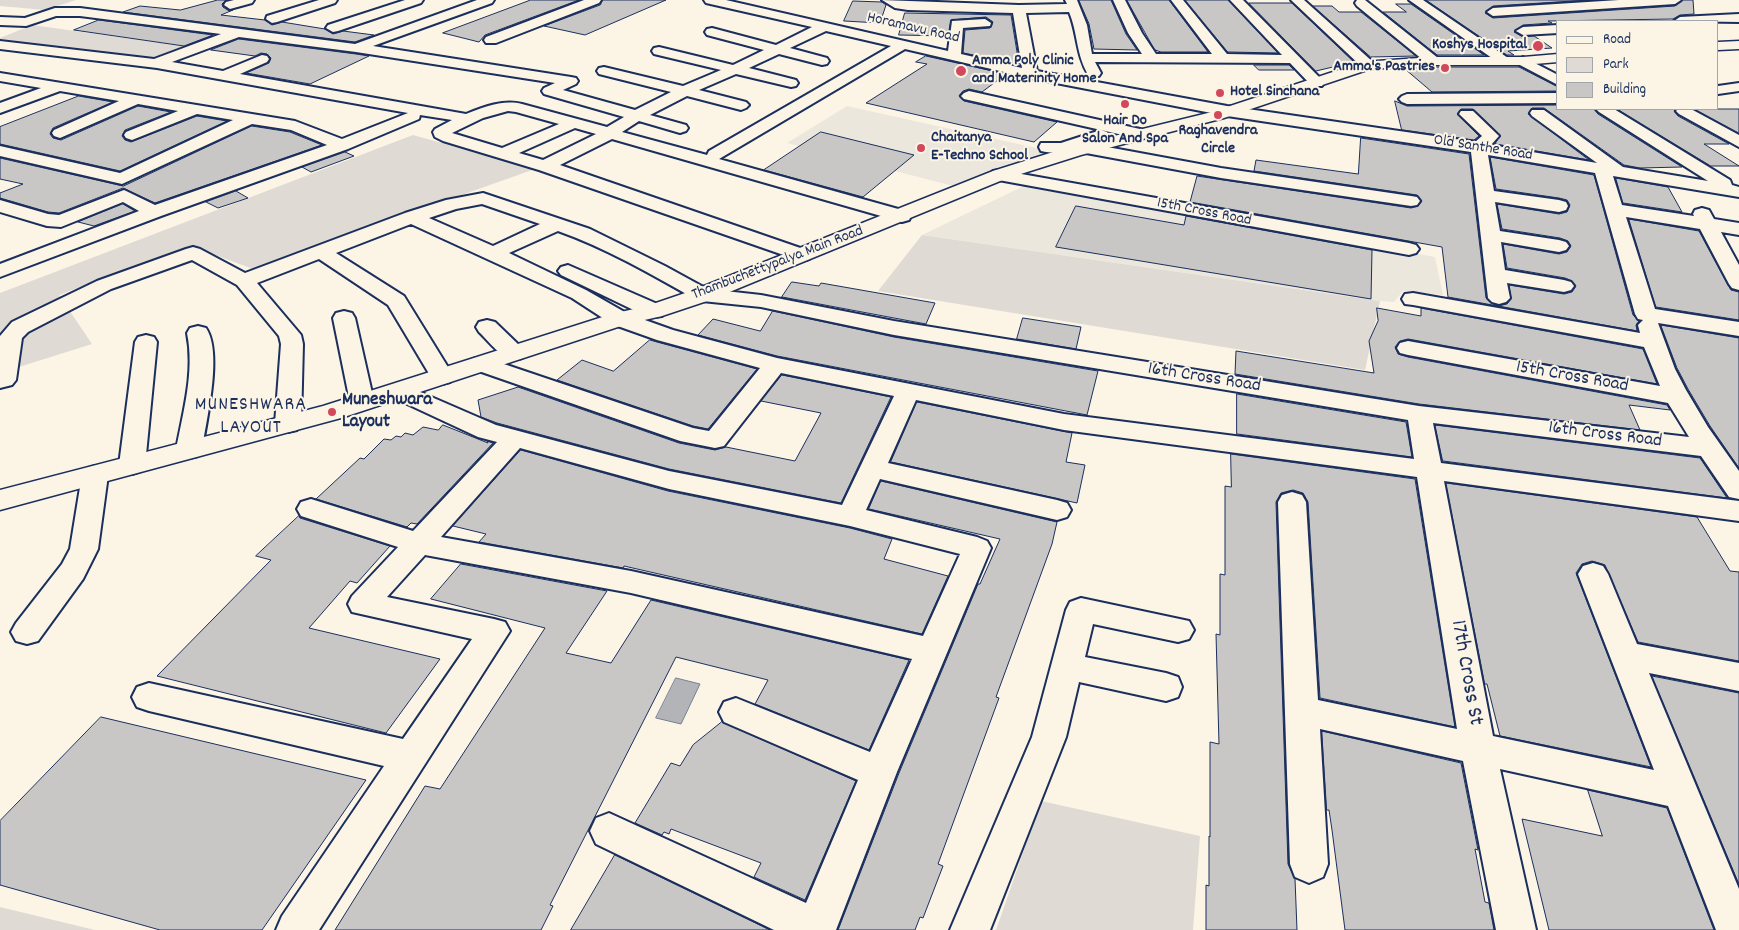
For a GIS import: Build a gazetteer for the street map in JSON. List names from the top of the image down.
{
  "streets": {
    "main road": ["Thambuchettypalya Main Road"],
    "street": [
      "Horamavu Road",
      "Old Santhe Road",
      "15th Cross Road",
      "16th Cross Road",
      "17th Cross St"
    ]
  },
  "crossings": [
    ["Horamavu Road", "Old Santhe Road"],
    ["Horamavu Road", "Thambuchettypalya Main Road"],
    ["Old Santhe Road", "Thambuchettypalya Main Road"],
    ["15th Cross Road", "Thambuchettypalya Main Road"],
    ["Thambuchettypalya Main Road", "16th Cross Road"],
    ["16th Cross Road", "17th Cross St"]
  ],
  "districts": ["MUNESHWARA LAYOUT"],
  "places": [
    "Koshys Hospital",
    "Amma's Pastries",
    "Amma Poly Clinic and Materinity Home",
    "Hotel Sinchana",
    "Hair Do Salon And Spa",
    "Raghavendra Circle",
    "Chaitanya E-Techno School",
    "Muneshwara Layout"
  ],
  "legend": ["Road", "Park", "Building"]
}
